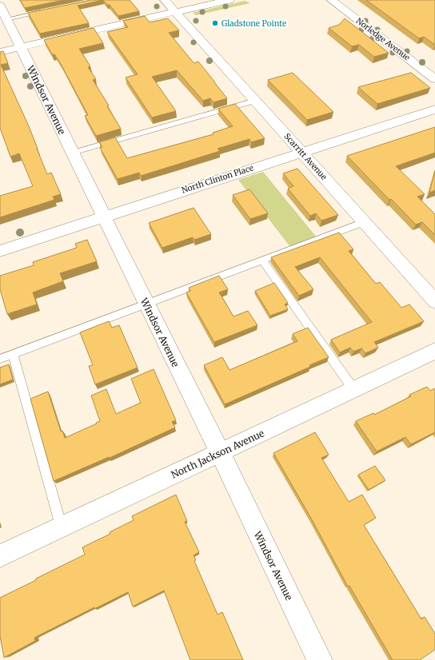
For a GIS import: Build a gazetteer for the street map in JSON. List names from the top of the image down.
{
  "streets": {
    "street": [
      "Norledge Avenue",
      "Windsor Avenue",
      "Scarritt Avenue",
      "North Clinton Place",
      "North Jackson Avenue"
    ]
  },
  "crossings": [
    ["Windsor Avenue", "North Clinton Place"],
    ["Windsor Avenue", "North Jackson Avenue"],
    ["Scarritt Avenue", "North Clinton Place"]
  ],
  "places": ["Gladstone Pointe"]
}
